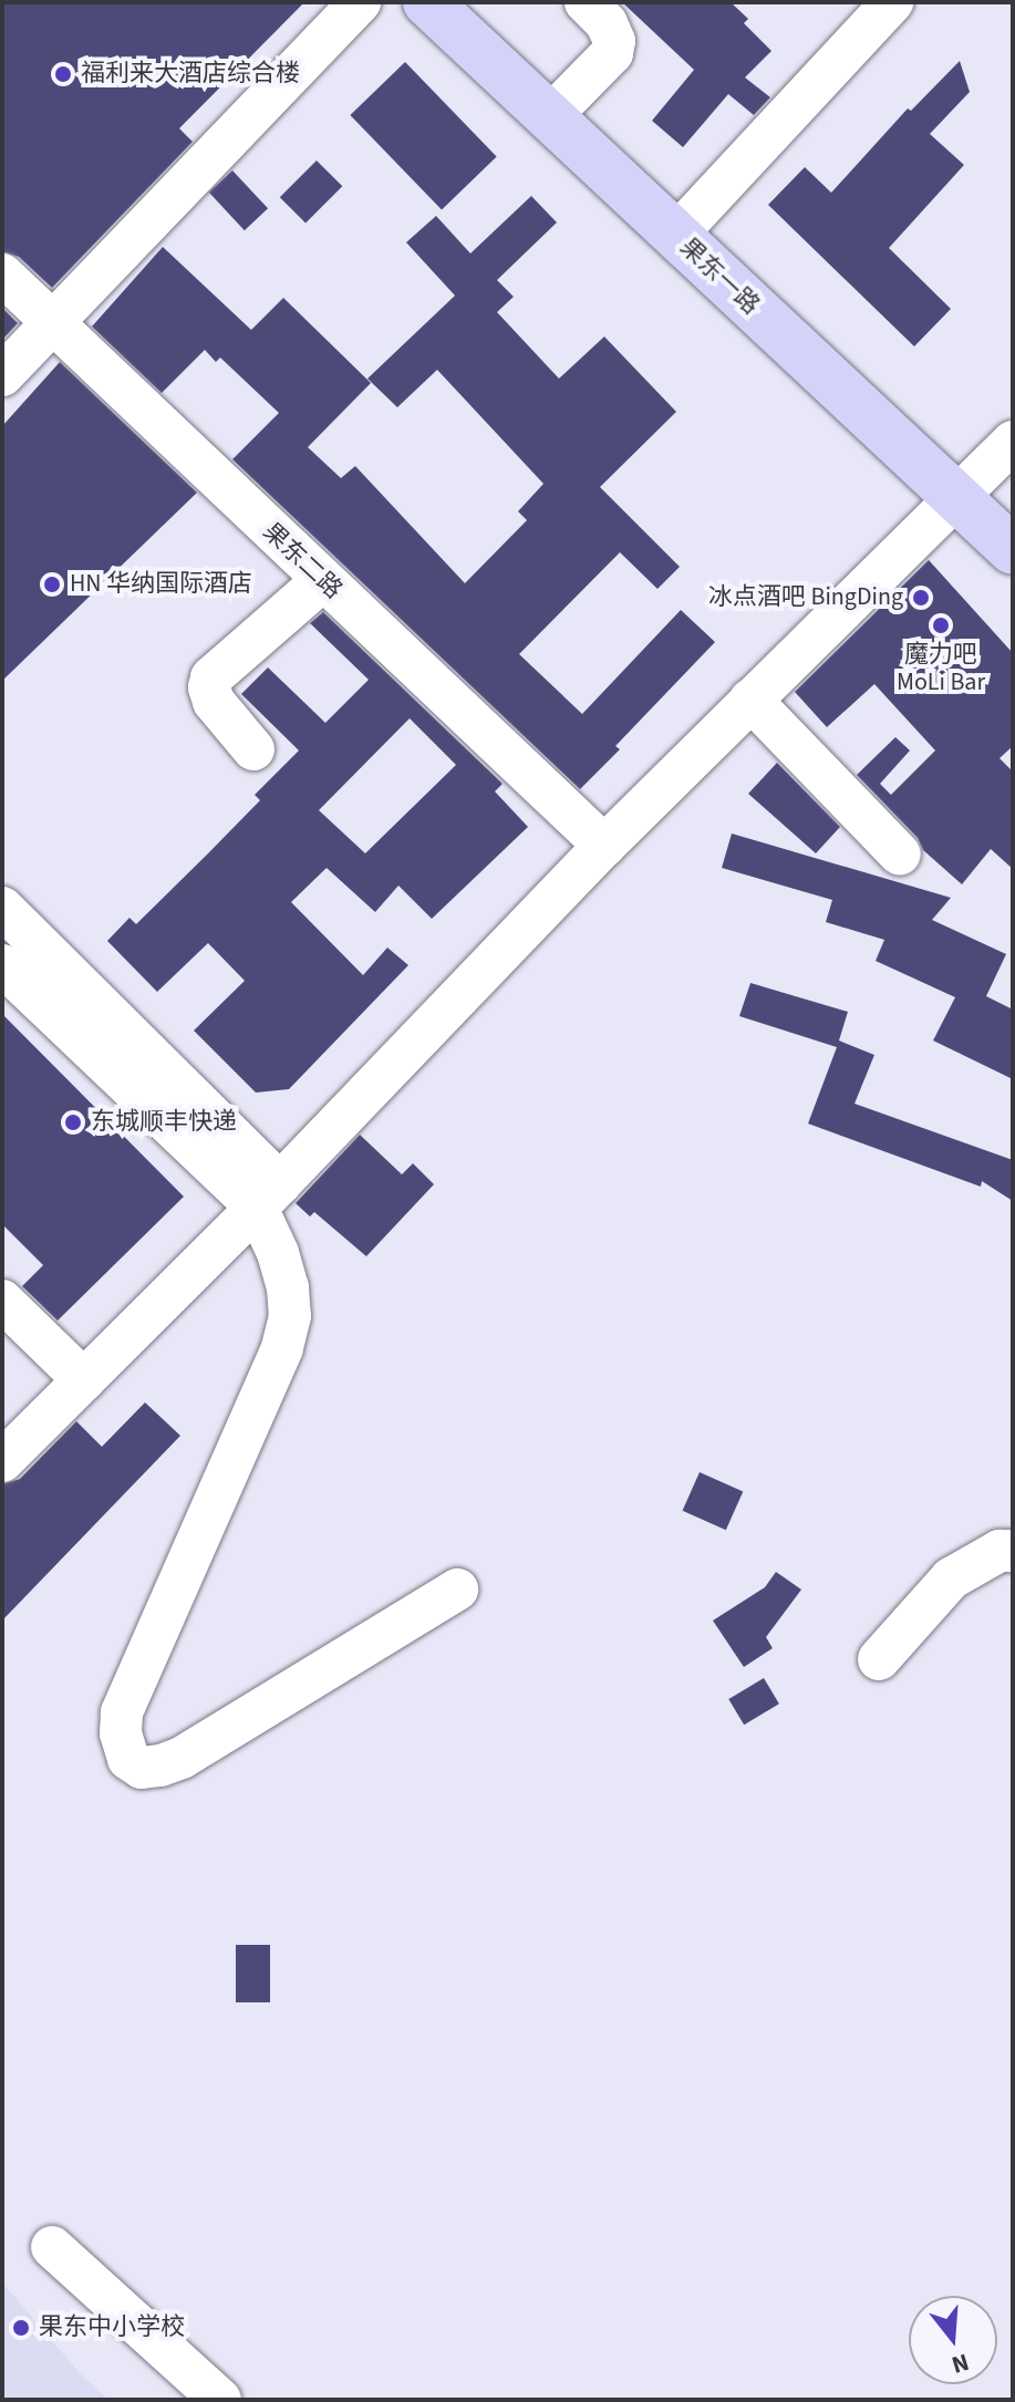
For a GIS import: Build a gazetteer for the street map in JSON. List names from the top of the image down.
{
  "streets": {
    "main road": ["果东一路"],
    "street": ["果东二路"]
  },
  "places": [
    "福利来大酒店综合楼",
    "HN 华纳国际酒店",
    "冰点酒吧 BingDing",
    "魔力吧 MoLi Bar",
    "东城顺丰快递",
    "果东中小学校"
  ],
  "north": "bottom"
}
